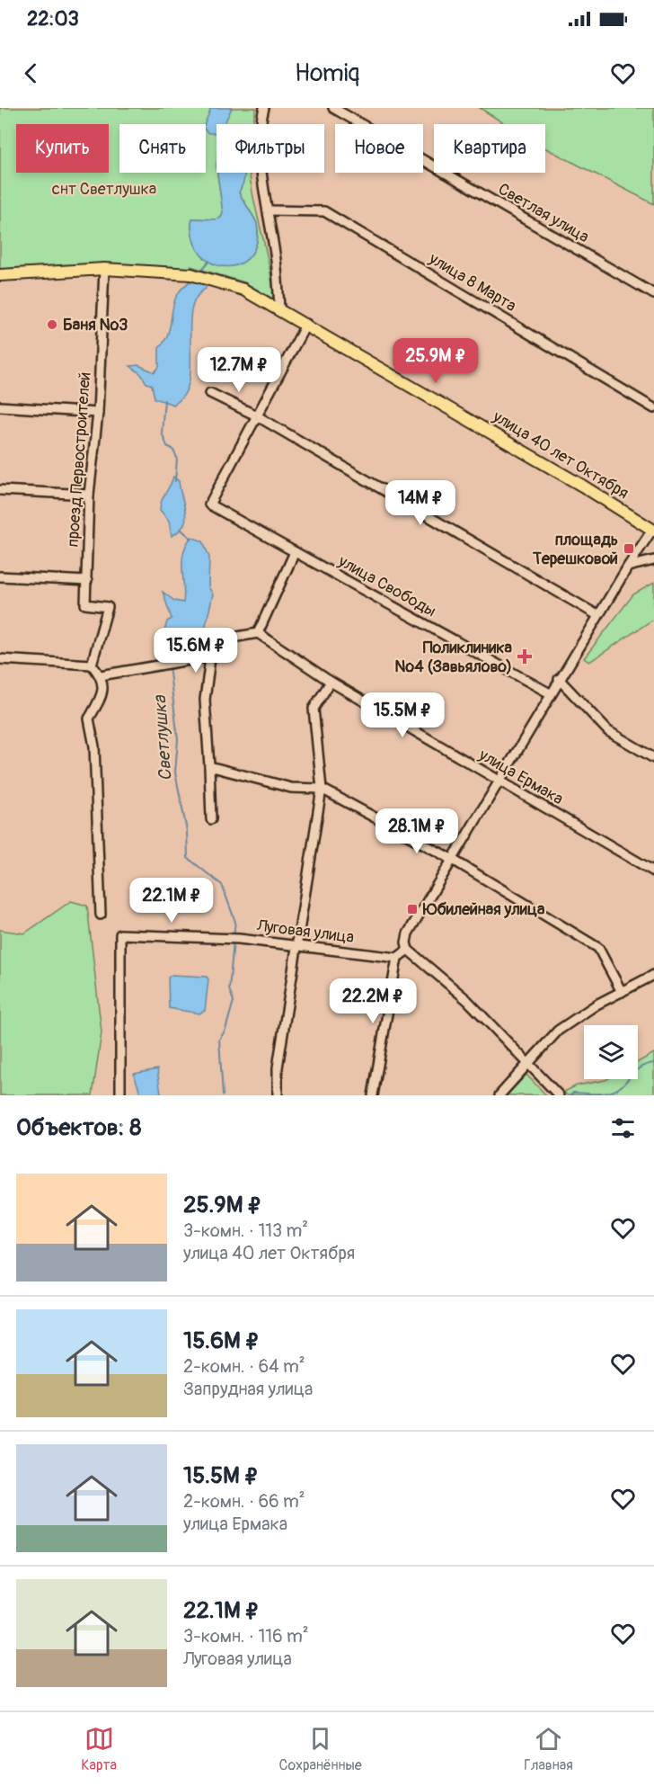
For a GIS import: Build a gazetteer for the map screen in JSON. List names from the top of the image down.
{
  "streets": {
    "main road": ["улица 40 лет Октября"],
    "street": [
      "Светлая улица",
      "улица 8 Марта",
      "проезд Первостроителей",
      "улица Свободы",
      "улица Ермака",
      "Луговая улица"
    ]
  },
  "crossings": [
    ["улица 40 лет Октября", "проезд Первостроителей"]
  ],
  "water": ["Светлушка"],
  "parks": ["снт Светлушка"],
  "places": {
    "other": ["Баня №3"],
    "transit": ["площадь Терешковой", "Юбилейная улица"],
    "health": ["Поликлиника №4 (Завьялово)"]
  },
  "page": {
    "status": "22:03",
    "header": "Homiq",
    "chip": [
      "Купить",
      "Снять",
      "Фильтры",
      "Новое",
      "Квартира"
    ],
    "price": [
      "25.9M ₽",
      "12.7M ₽",
      "14M ₽",
      "15.6M ₽",
      "15.5M ₽",
      "28.1M ₽",
      "22.1M ₽",
      "22.2M ₽"
    ],
    "heading": "Объектов: 8",
    "list": [
      {
        "name": "25.9M ₽",
        "note": "3-комн. · 113 m² · улица 40 лет Октября"
      },
      {
        "name": "15.6M ₽",
        "note": "2-комн. · 64 m² · Запрудная улица"
      },
      {
        "name": "15.5M ₽",
        "note": "2-комн. · 66 m² · улица Ермака"
      },
      {
        "name": "22.1M ₽",
        "note": "3-комн. · 116 m² · Луговая улица"
      }
    ],
    "tabs": ["Карта", "Сохранённые", "Главная"]
  }
}
